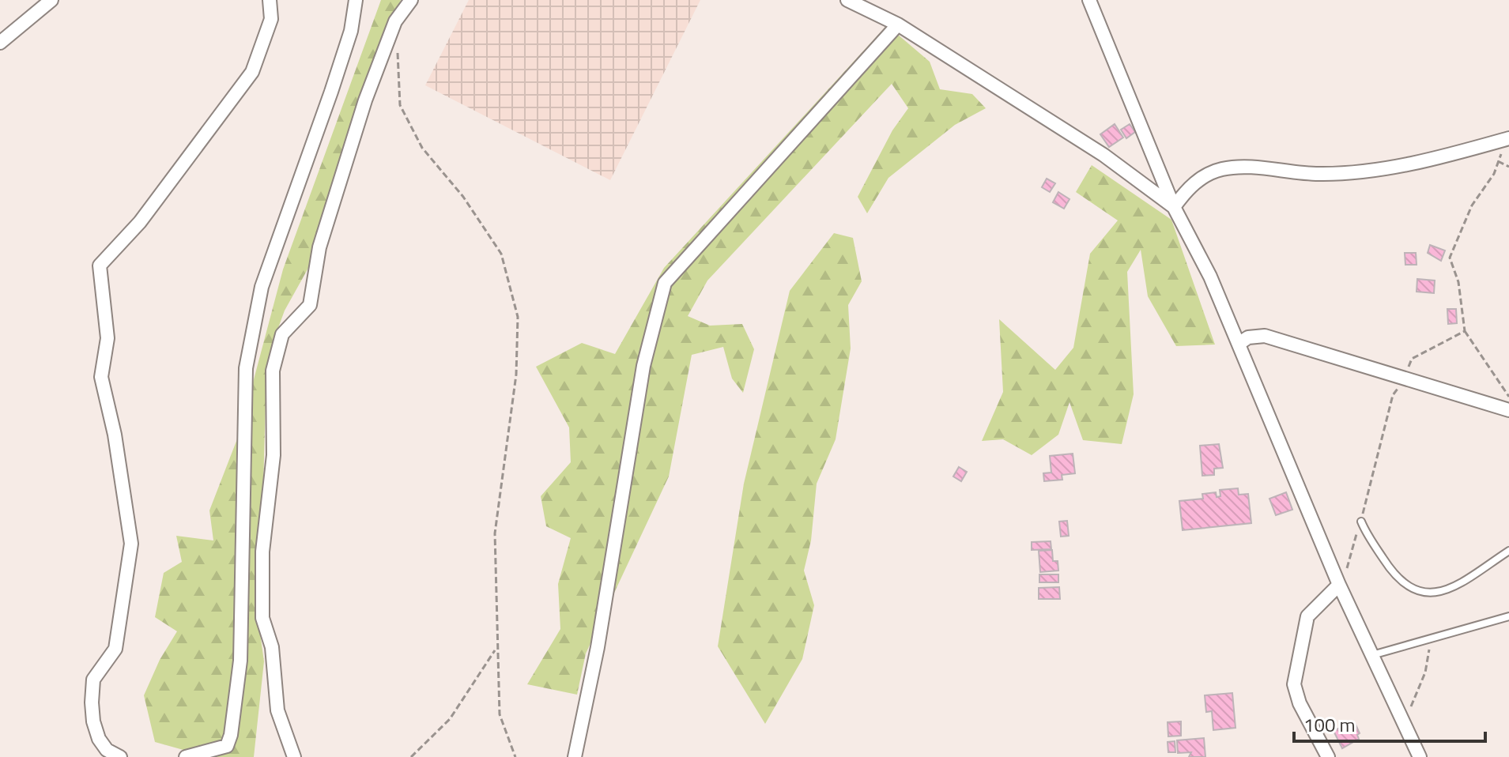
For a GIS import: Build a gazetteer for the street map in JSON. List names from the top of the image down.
{
  "scale_bar": "100 m"
}
